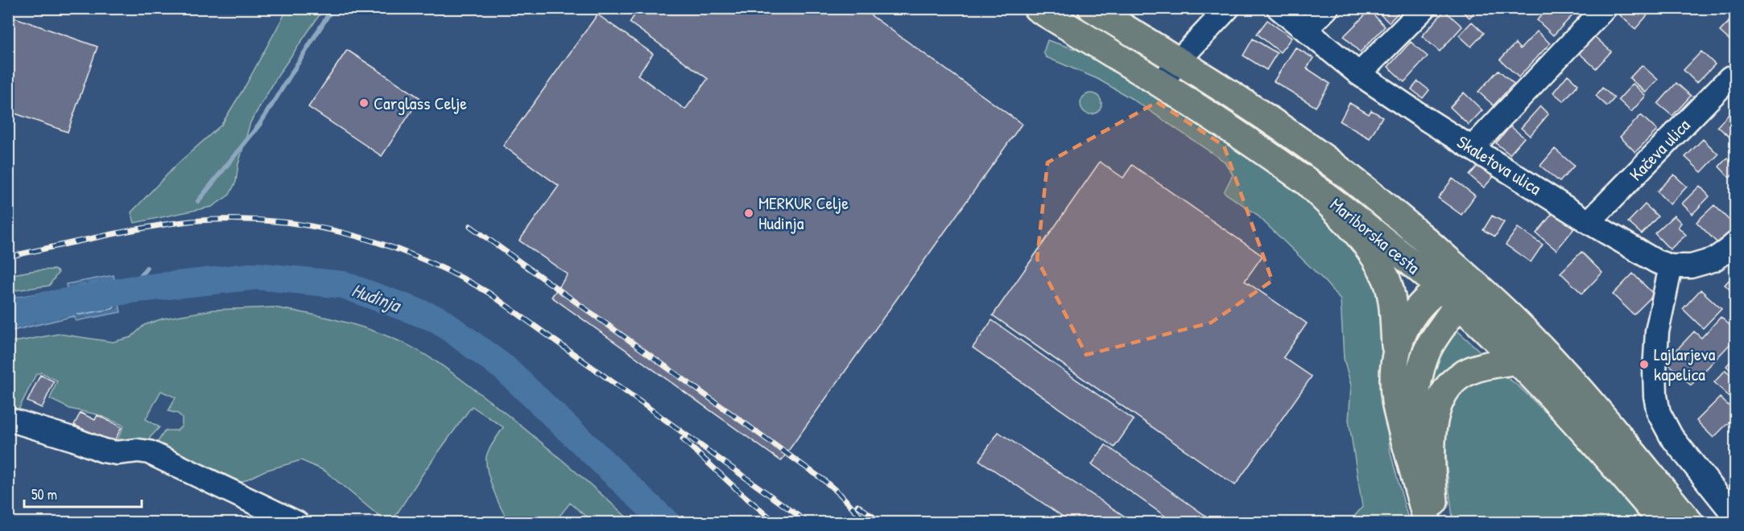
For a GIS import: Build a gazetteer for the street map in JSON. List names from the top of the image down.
{
  "streets": {
    "main road": ["Mariborska cesta"],
    "street": ["Kačeva ulica", "Skaletova ulica"]
  },
  "crossings": [
    ["Kačeva ulica", "Skaletova ulica"]
  ],
  "water": ["Hudinja"],
  "places": ["Carglass Celje", "MERKUR Celje Hudinja", "Lajlarjeva kapelica"],
  "scale_bar": "50 m"
}
